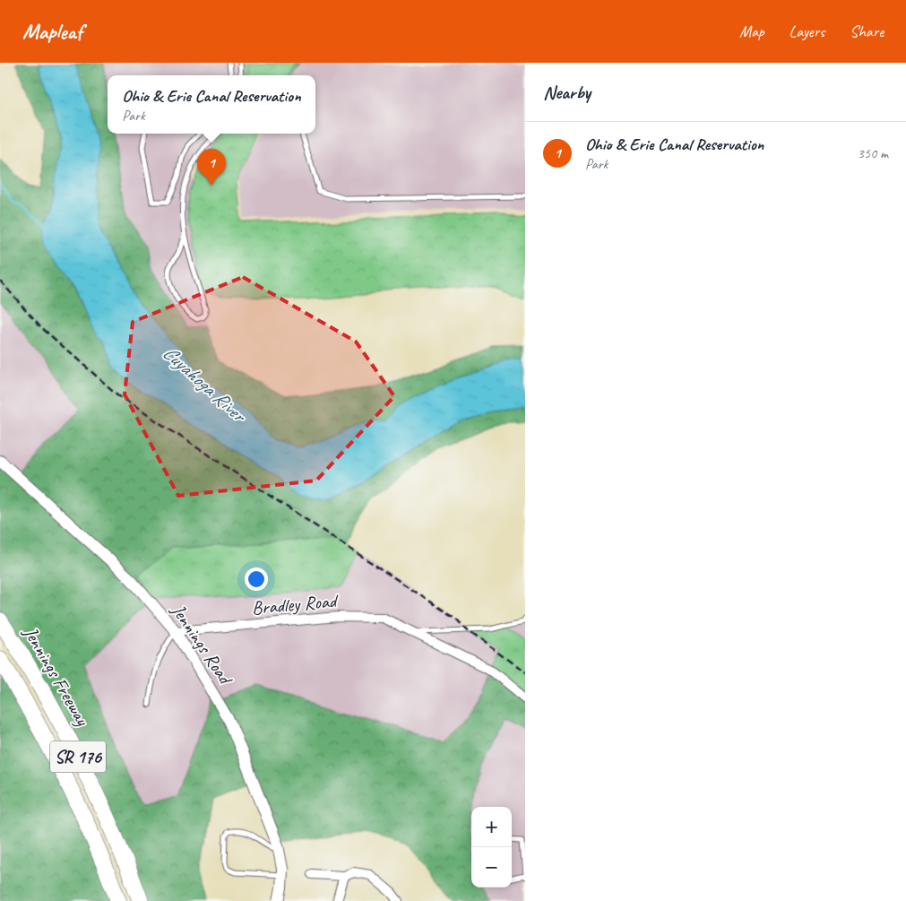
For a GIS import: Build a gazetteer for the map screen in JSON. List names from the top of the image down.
{
  "streets": {
    "highway": ["Jennings Freeway", "SR 176"],
    "street": ["Bradley Road", "Jennings Road"]
  },
  "crossings": [
    ["Bradley Road", "Jennings Road"]
  ],
  "water": ["Cuyahoga River"],
  "page": {
    "header": "Mapleaf",
    "nav": ["Map", "Layers", "Share"],
    "heading": "Nearby",
    "popup": ["Ohio & Erie Canal Reservation", "Park"],
    "list": [
      {
        "mark": "1",
        "name": "Ohio & Erie Canal Reservation",
        "note": "Park",
        "value": "350 m"
      }
    ],
    "pins": "1",
    "map_buttons": ["+", "−"]
  }
}
